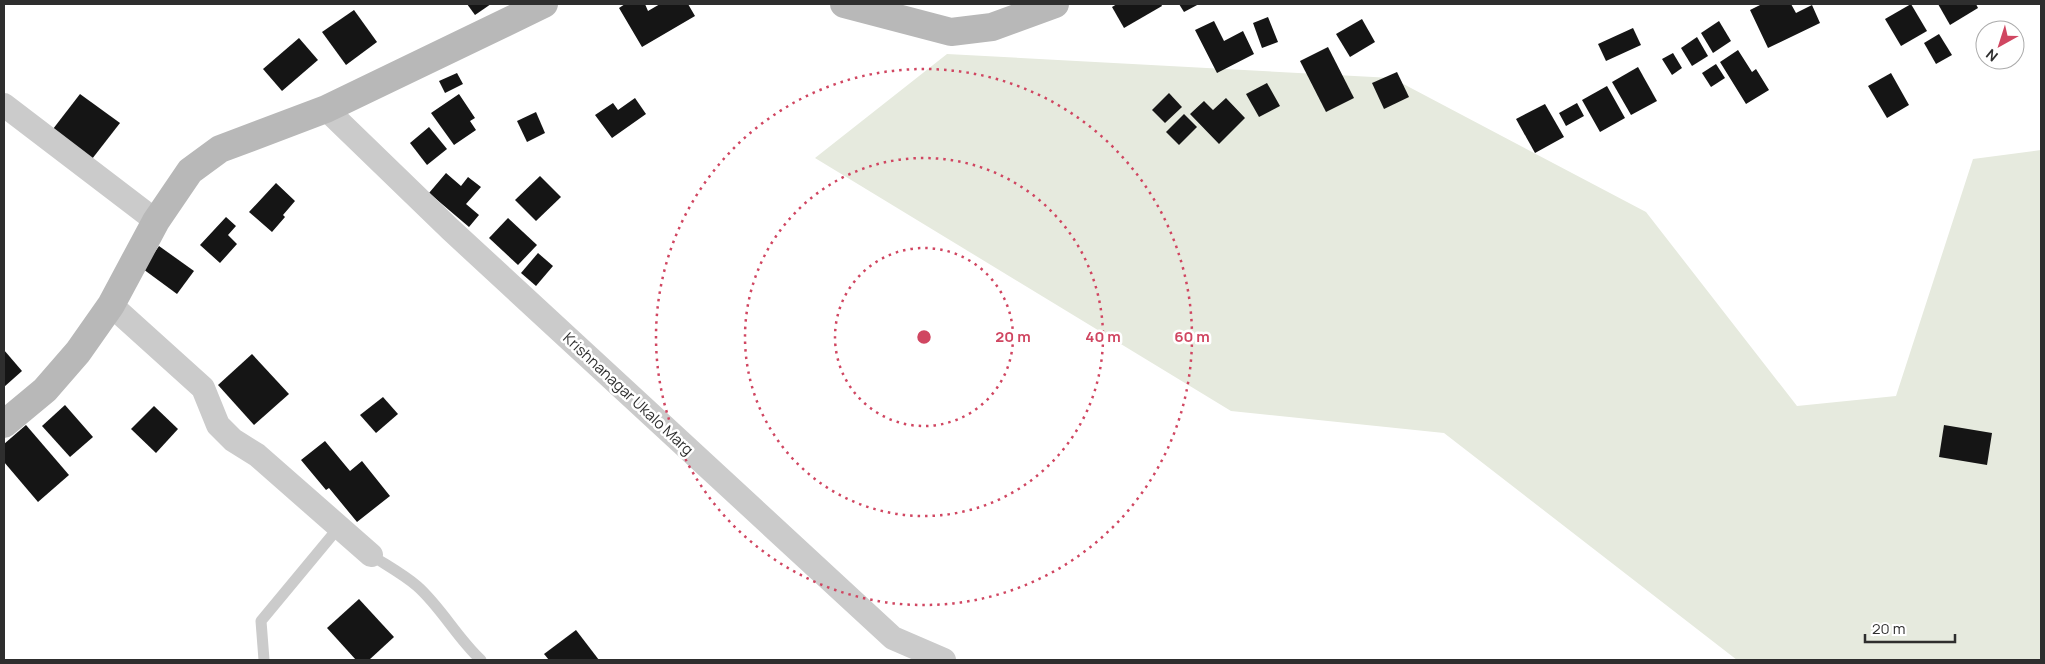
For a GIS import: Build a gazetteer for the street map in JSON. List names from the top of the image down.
{
  "streets": {
    "street": ["Krishnanagar Ukalo Marg"]
  },
  "scale_bar": "20 m",
  "north": "bottom left",
  "rings": ["20 m", "40 m", "60 m"]
}
